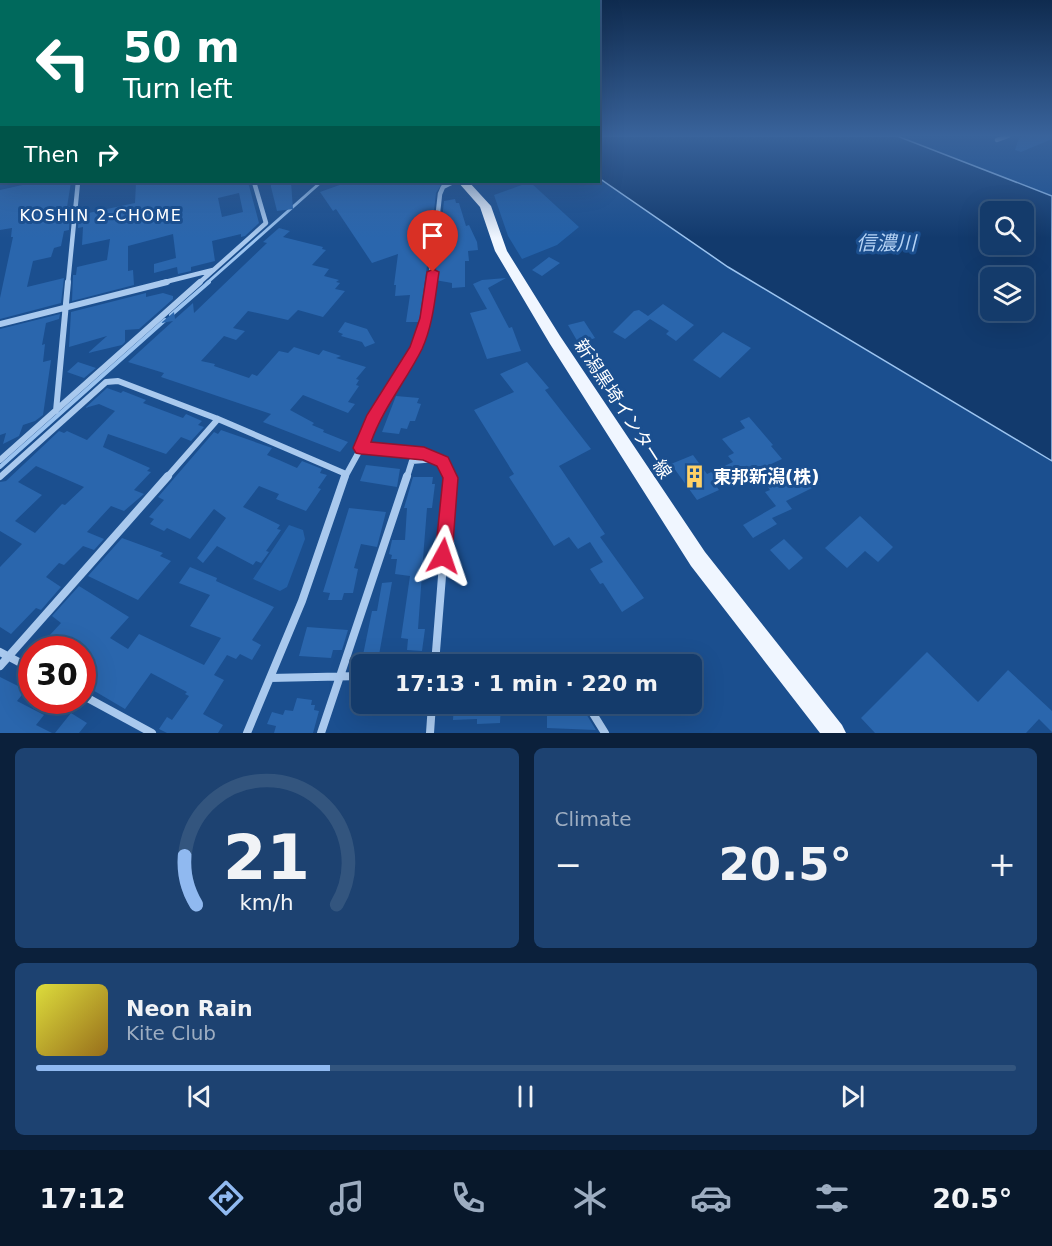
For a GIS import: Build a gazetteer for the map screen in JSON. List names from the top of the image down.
{
  "streets": {
    "main road": ["新潟黒埼インター線"]
  },
  "districts": ["KOSHIN 2-CHOME"],
  "water": ["信濃川"],
  "places": {
    "building": ["東邦新潟(株)"]
  },
  "page": {
    "turn": ["50 m", "Turn left"],
    "then": "Then",
    "limit": "30",
    "trip": "17:13 · 1 min · 220 m",
    "tile": "Climate",
    "heat": ["−", "20.5°", "+"],
    "song": ["Neon Rain", "Kite Club"],
    "tabs": ["17:12", "20.5°"],
    "gauge": ["21", "km/h"]
  }
}
